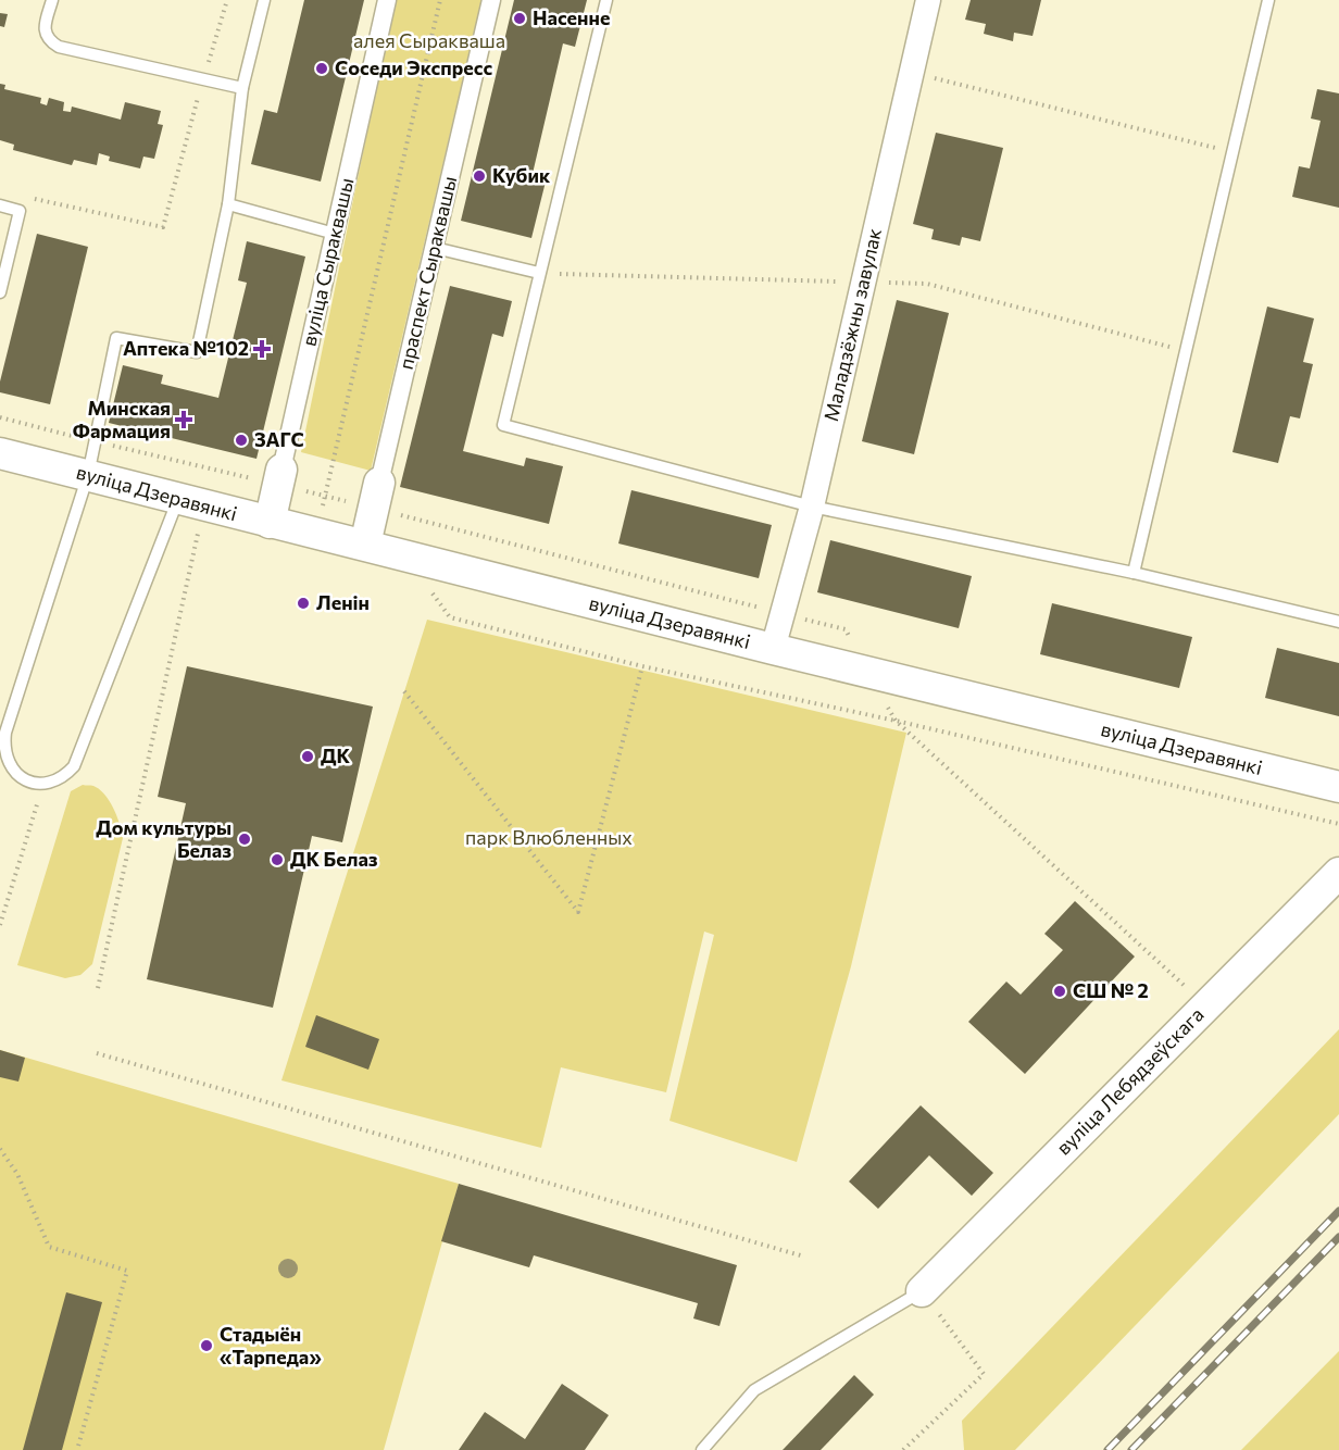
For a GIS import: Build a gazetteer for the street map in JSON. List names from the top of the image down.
{
  "streets": {
    "street": [
      "вуліца Сыраквашы",
      "праспект Сыраквашы",
      "Маладзёжны завулак",
      "вуліца Дзеравянкі",
      "вуліца Лебядзеўскага"
    ]
  },
  "crossings": [
    ["вуліца Сыраквашы", "вуліца Дзеравянкі"],
    ["праспект Сыраквашы", "вуліца Дзеравянкі"],
    ["Маладзёжны завулак", "вуліца Дзеравянкі"]
  ],
  "parks": ["алея Сыракваша", "парк Влюбленных"],
  "places": {
    "other": [
      "Насенне",
      "Соседи Экспресс",
      "Кубик",
      "ЗАГС",
      "Ленін",
      "ДК",
      "Дом культуры Белаз",
      "ДК Белаз",
      "СШ № 2",
      "Стадыён «Тарпеда»"
    ],
    "health": ["Аптека №102", "Минская Фармация"]
  }
}
